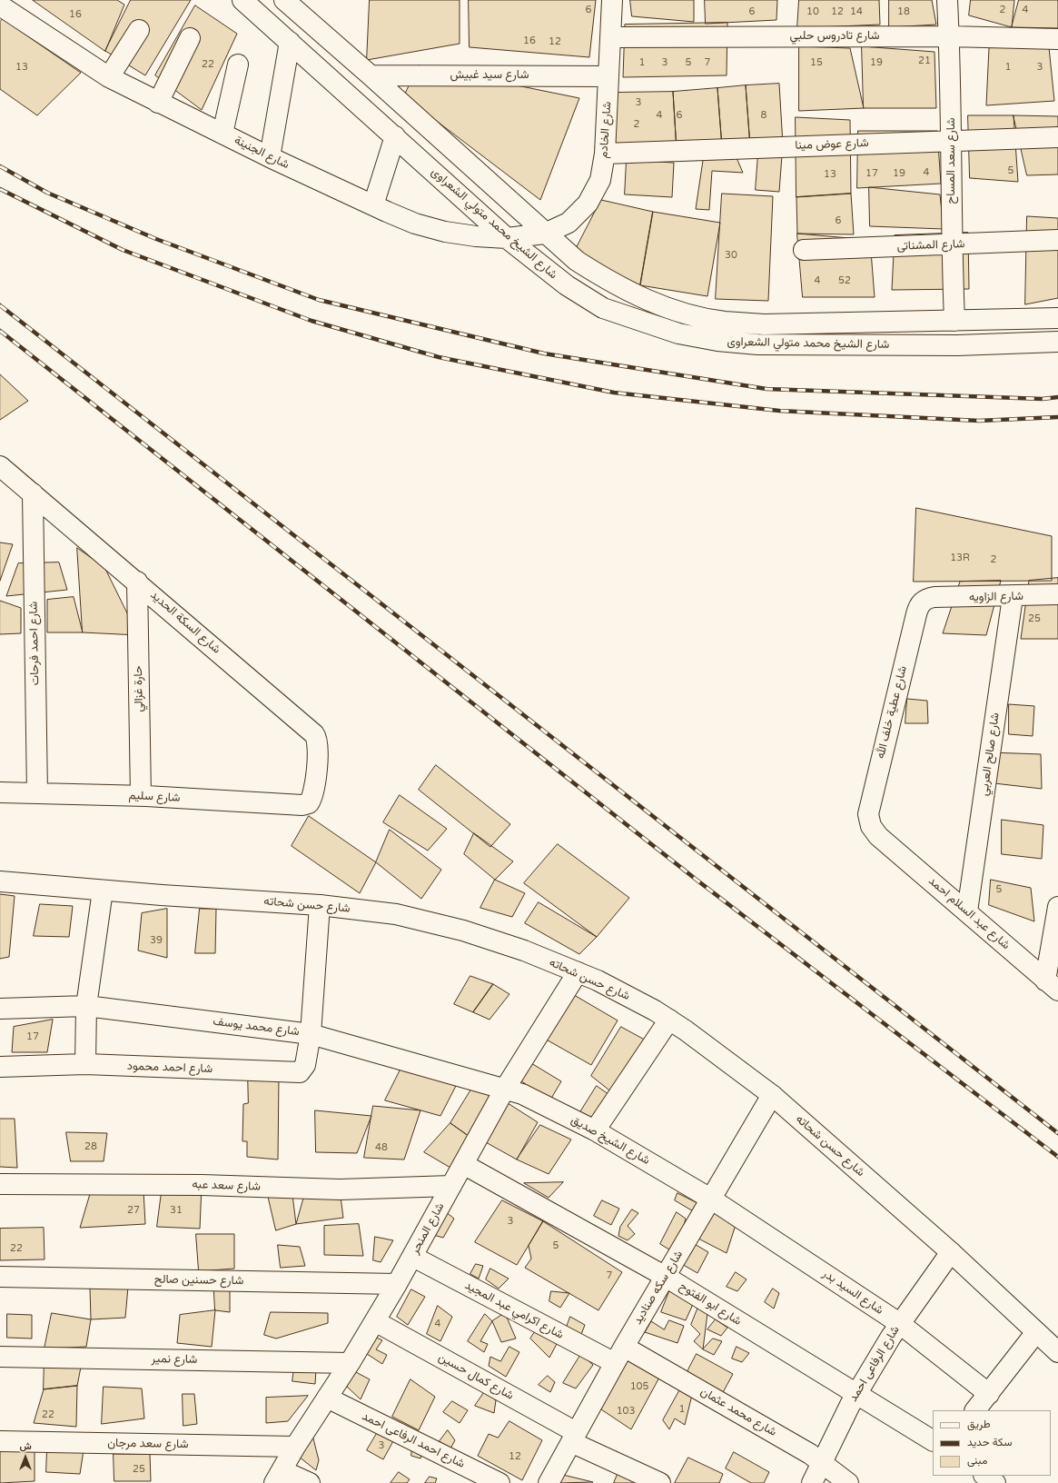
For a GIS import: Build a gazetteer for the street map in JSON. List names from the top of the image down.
{
  "streets": {
    "street": [
      "شارع تادروس حلبي",
      "شارع سيد غبيش",
      "شارع الخادم",
      "شارع عوض مينا",
      "شارع الجنينة",
      "شارع سعد المساح",
      "شارع الشيخ محمد متولي الشعراوى",
      "شارع المشناتى",
      "شارع الزاويه",
      "شارع السكة الحديد",
      "شارع احمد فرحات",
      "حارة غزالي",
      "شارع عطية خلف الله",
      "شارع صالح العربي",
      "شارع سليم",
      "شارع حسن شحاته",
      "شارع عبد السلام احمد",
      "شارع محمد يوسف",
      "شارع احمد محمود",
      "شارع الشيخ صديق",
      "شارع سعد عبه",
      "شارع المنحر",
      "شارع حسنين صالح",
      "شارع سكه صناديد",
      "شارع السيد بدر",
      "شارع ابو الفتوح",
      "شارع اكرامي عبد المجيد",
      "شارع نمير",
      "شارع الرفاعى احمد",
      "شارع كمال حسين",
      "شارع محمد عثمان",
      "شارع احمد الرفاعى احمد",
      "شارع سعد مرجان"
    ]
  },
  "crossings": [
    ["شارع تادروس حلبي", "شارع الخادم"],
    ["شارع تادروس حلبي", "شارع سعد المساح"],
    ["شارع سيد غبيش", "شارع الخادم"],
    ["شارع سيد غبيش", "شارع الشيخ محمد متولي الشعراوى"],
    ["شارع الخادم", "شارع عوض مينا"],
    ["شارع الخادم", "شارع الجنينة"],
    ["شارع الخادم", "شارع الشيخ محمد متولي الشعراوى"],
    ["شارع عوض مينا", "شارع سعد المساح"],
    ["شارع الجنينة", "شارع الشيخ محمد متولي الشعراوى"],
    ["شارع سعد المساح", "شارع الشيخ محمد متولي الشعراوى"],
    ["شارع سعد المساح", "شارع المشناتى"],
    ["شارع الزاويه", "شارع عطية خلف الله"],
    ["شارع الزاويه", "شارع صالح العربي"],
    ["شارع السكة الحديد", "شارع احمد فرحات"],
    ["شارع السكة الحديد", "حارة غزالي"],
    ["شارع السكة الحديد", "شارع سليم"],
    ["شارع احمد فرحات", "شارع سليم"],
    ["حارة غزالي", "شارع سليم"],
    ["شارع عطية خلف الله", "شارع عبد السلام احمد"],
    ["شارع صالح العربي", "شارع عبد السلام احمد"],
    ["شارع حسن شحاته", "شارع المنحر"],
    ["شارع حسن شحاته", "شارع سكه صناديد"],
    ["شارع حسن شحاته", "شارع الرفاعى احمد"],
    ["شارع محمد يوسف", "شارع احمد محمود"],
    ["شارع محمد يوسف", "شارع الشيخ صديق"],
    ["شارع محمد يوسف", "شارع المنحر"],
    ["شارع الشيخ صديق", "شارع المنحر"],
    ["شارع الشيخ صديق", "شارع سكه صناديد"],
    ["شارع الشيخ صديق", "شارع السيد بدر"],
    ["شارع سعد عبه", "شارع المنحر"],
    ["شارع المنحر", "شارع حسنين صالح"],
    ["شارع المنحر", "شارع ابو الفتوح"],
    ["شارع المنحر", "شارع اكرامي عبد المجيد"],
    ["شارع المنحر", "شارع نمير"],
    ["شارع المنحر", "شارع كمال حسين"],
    ["شارع المنحر", "شارع احمد الرفاعى احمد"],
    ["شارع المنحر", "شارع سعد مرجان"],
    ["شارع سكه صناديد", "شارع السيد بدر"],
    ["شارع سكه صناديد", "شارع ابو الفتوح"],
    ["شارع سكه صناديد", "شارع اكرامي عبد المجيد"],
    ["شارع سكه صناديد", "شارع كمال حسين"],
    ["شارع سكه صناديد", "شارع محمد عثمان"],
    ["شارع السيد بدر", "شارع الرفاعى احمد"],
    ["شارع ابو الفتوح", "شارع الرفاعى احمد"],
    ["شارع اكرامي عبد المجيد", "شارع محمد عثمان"],
    ["شارع الرفاعى احمد", "شارع محمد عثمان"]
  ],
  "house_numbers": [
    "6",
    "2",
    "4",
    "6",
    "10",
    "12",
    "14",
    "18",
    "16",
    "16",
    "12",
    "21",
    "1",
    "3",
    "5",
    "7",
    "15",
    "19",
    "22",
    "13",
    "1",
    "3",
    "3",
    "4",
    "6",
    "8",
    "2",
    "5",
    "4",
    "17",
    "19",
    "13",
    "6",
    "30",
    "4",
    "52",
    "13R",
    "2",
    "25",
    "5",
    "39",
    "17",
    "28",
    "48",
    "27",
    "31",
    "3",
    "5",
    "22",
    "7",
    "4",
    "105",
    "1",
    "103",
    "22",
    "3",
    "12",
    "25"
  ],
  "legend": ["طريق", "سكة حديد", "مبنى"],
  "north": "top"
}
